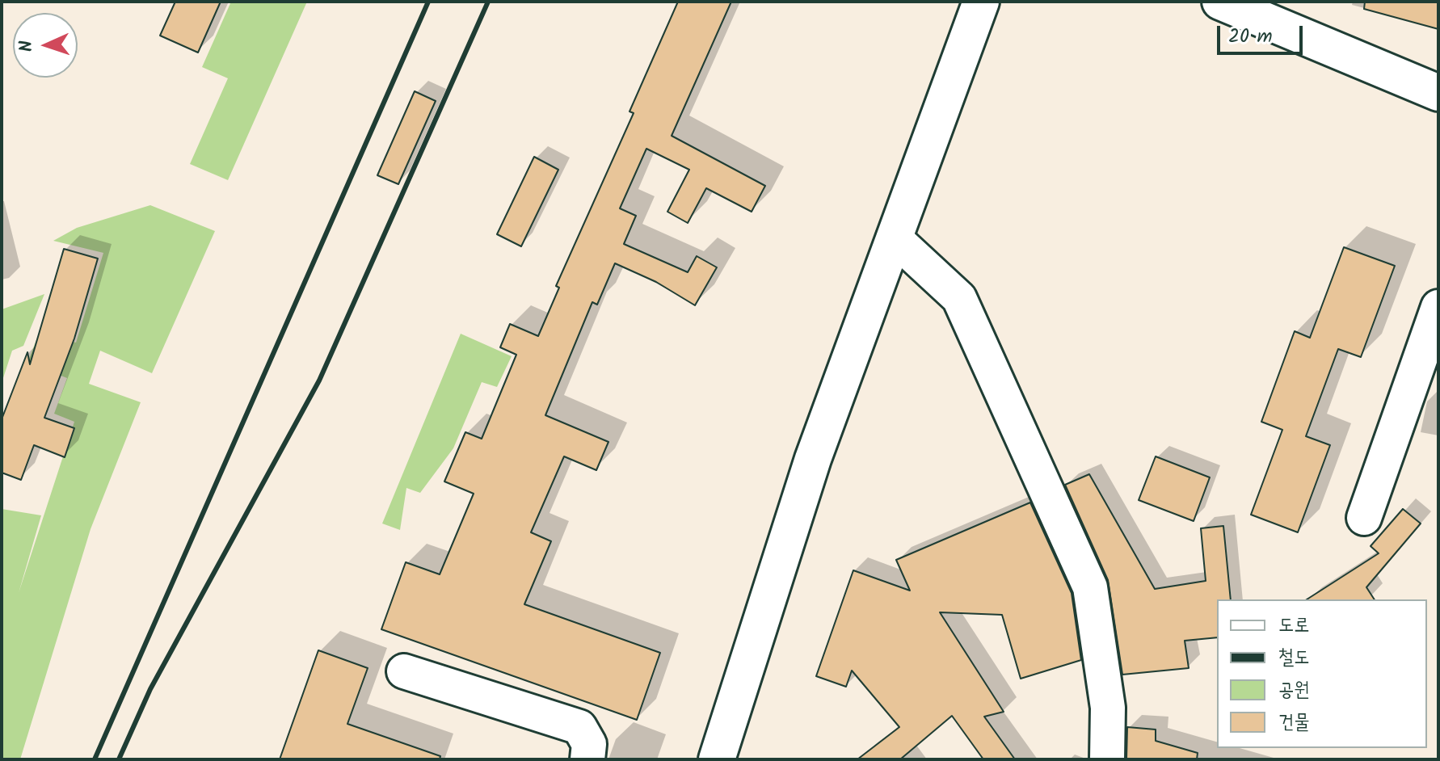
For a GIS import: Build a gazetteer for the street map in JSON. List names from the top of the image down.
{
  "legend": [
    "도로",
    "철도",
    "공원",
    "건물"
  ],
  "scale_bar": "20 m",
  "north": "left"
}
